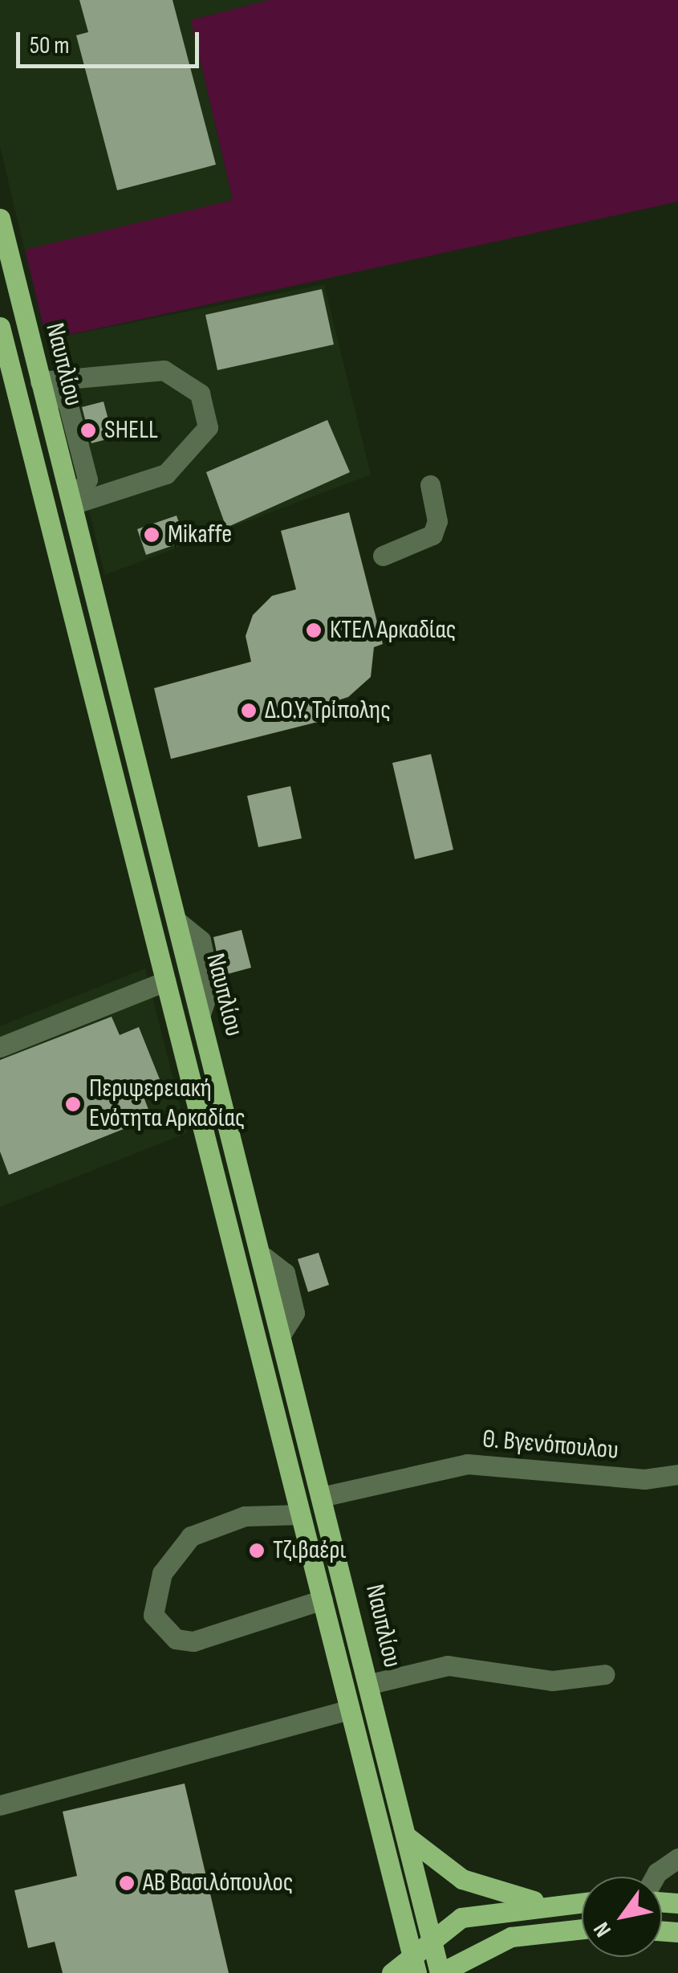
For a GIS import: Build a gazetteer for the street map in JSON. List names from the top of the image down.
{
  "streets": {
    "main road": ["Ναυπλίου"],
    "street": ["Θ. Βγενόπουλου"]
  },
  "crossings": [
    ["Ναυπλίου", "Θ. Βγενόπουλου"]
  ],
  "places": [
    "SHELL",
    "Mikaffe",
    "ΚΤΕΛ Αρκαδίας",
    "Δ.Ο.Υ. Τρίπολης",
    "Περιφερειακή Ενότητα Αρκαδίας",
    "Τζιβαέρι",
    "ΑΒ Βασιλόπουλος"
  ],
  "scale_bar": "50 m",
  "north": "bottom left"
}
